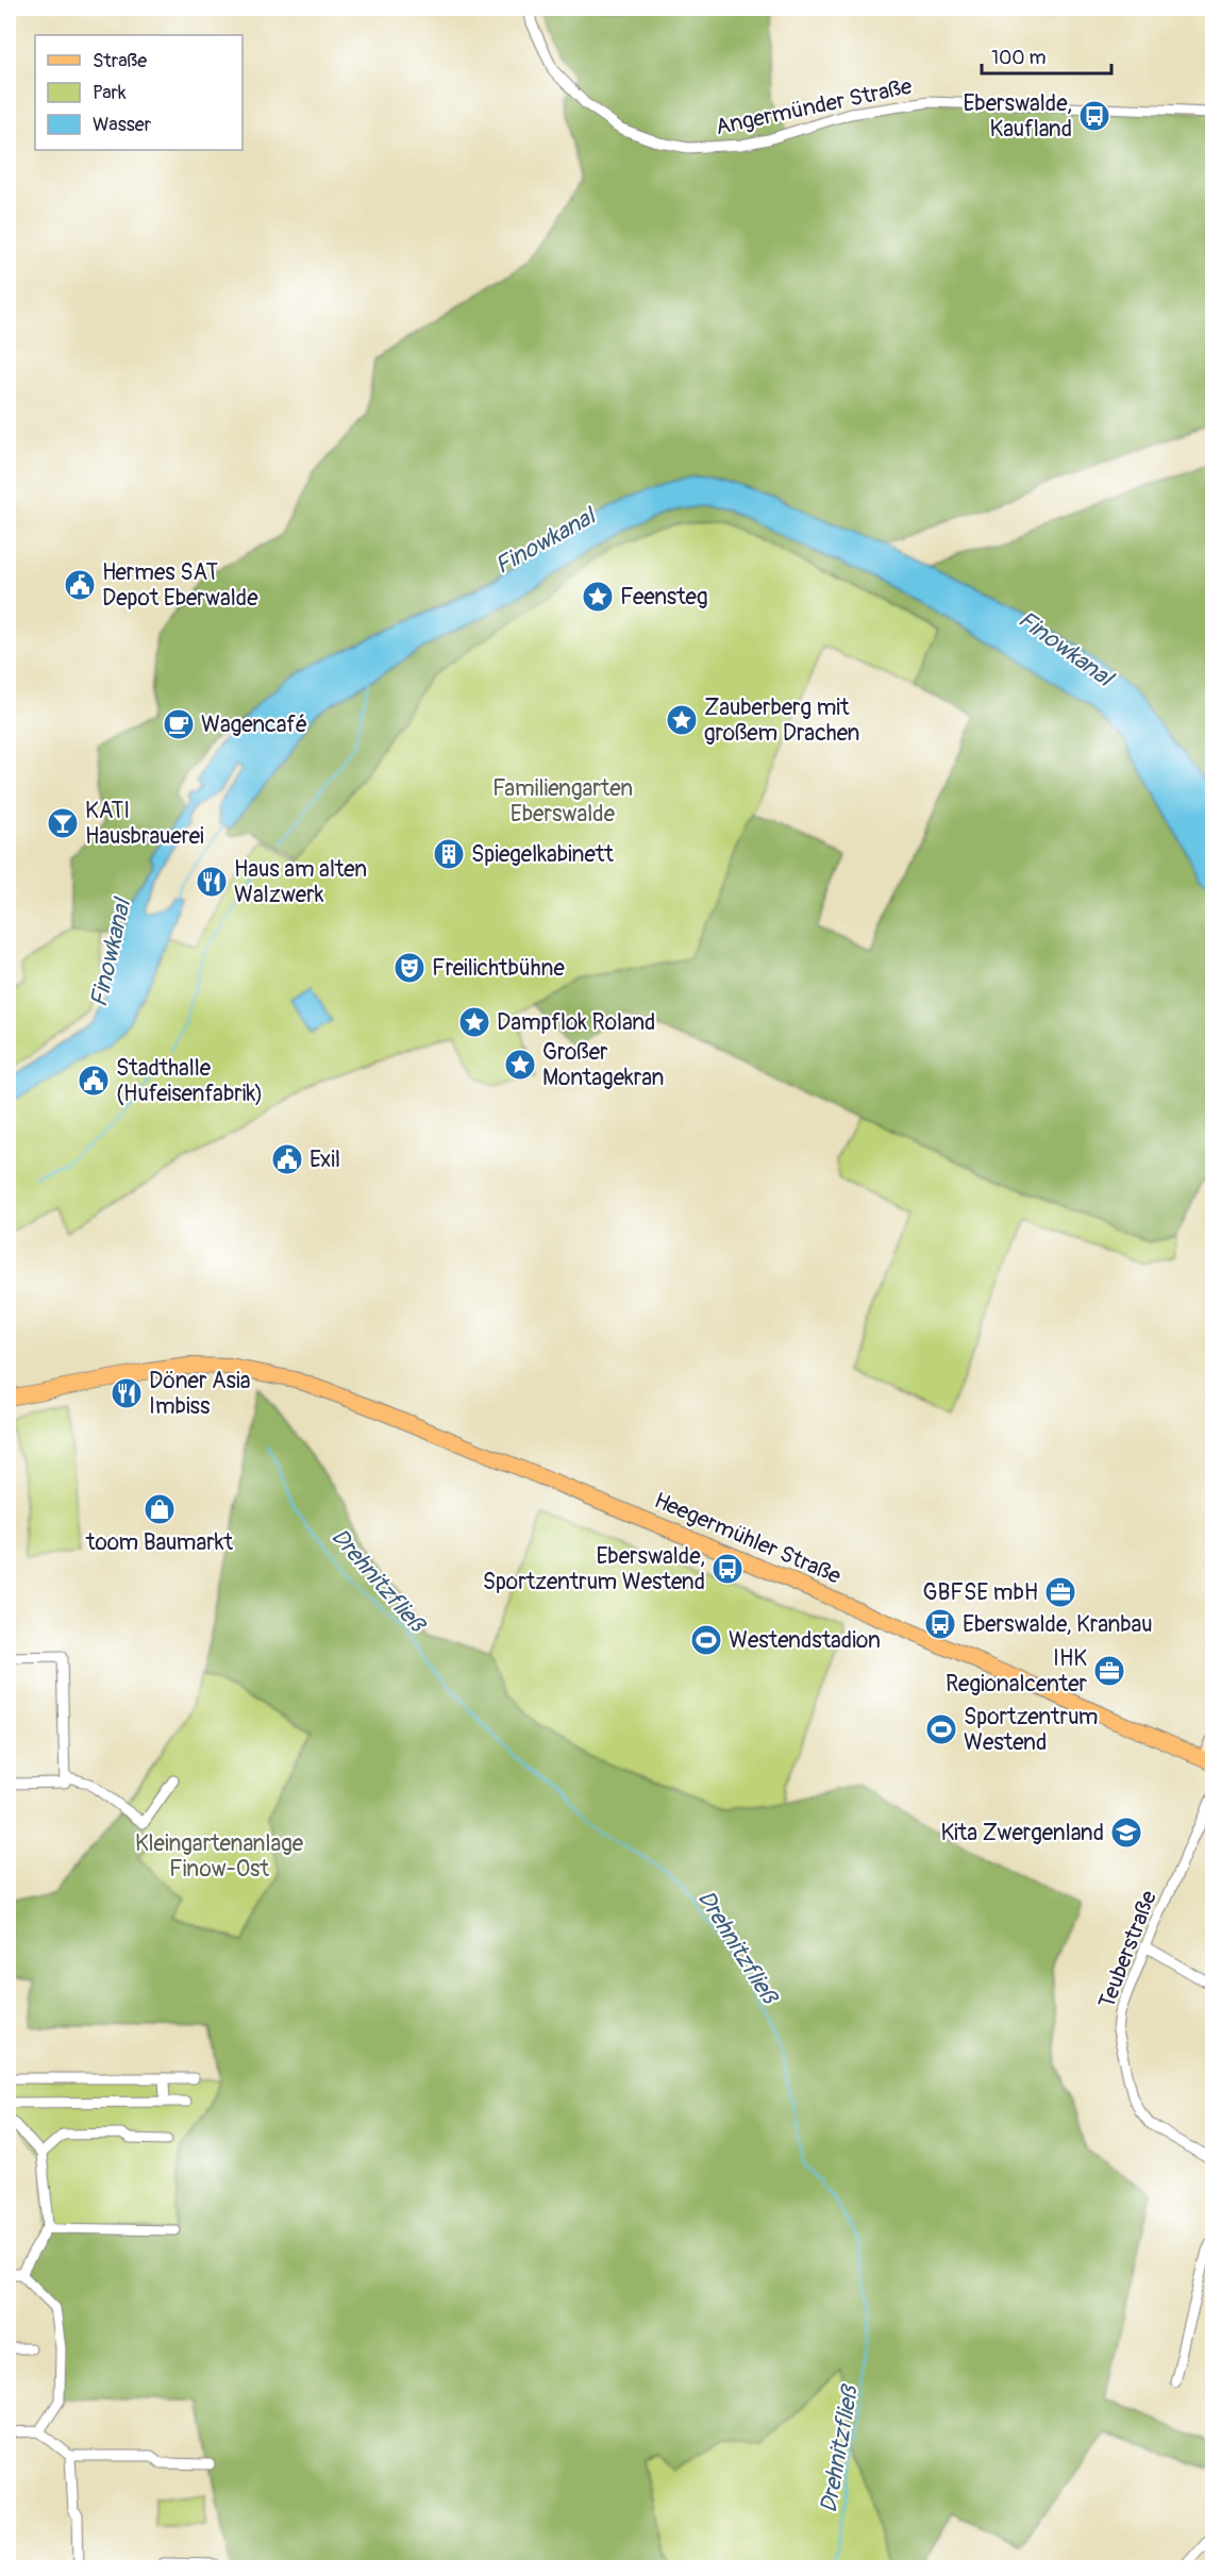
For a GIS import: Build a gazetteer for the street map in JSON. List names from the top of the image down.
{
  "streets": {
    "main road": ["Heegermühler Straße"],
    "street": ["Angermünder Straße", "Teuberstraße"]
  },
  "water": ["Finowkanal", "Drehnitzfließ"],
  "parks": ["Familiengarten Eberswalde", "Kleingartenanlage Finow-Ost"],
  "places": {
    "bus stop": ["Eberswalde, Kaufland", "Eberswalde, Sportzentrum Westend", "Eberswalde, Kranbau"],
    "public building": ["Hermes SAT Depot Eberwalde", "Stadthalle (Hufeisenfabrik)", "Exil"],
    "place": [
      "Feensteg",
      "Zauberberg mit großem Drachen",
      "Dampflok Roland",
      "Großer Montagekran"
    ],
    "cafe": ["Wagencafé"],
    "bar": ["KATI Hausbrauerei"],
    "building": ["Spiegelkabinett"],
    "restaurant": ["Haus am alten Walzwerk", "Döner Asia Imbiss"],
    "theatre": ["Freilichtbühne"],
    "shop": ["toom Baumarkt"],
    "office": ["GBFSE mbH", "IHK Regionalcenter"],
    "sports": ["Westendstadion", "Sportzentrum Westend"],
    "school or university": ["Kita Zwergenland"]
  },
  "legend": ["Straße", "Park", "Wasser"],
  "scale_bar": "100 m"
}
